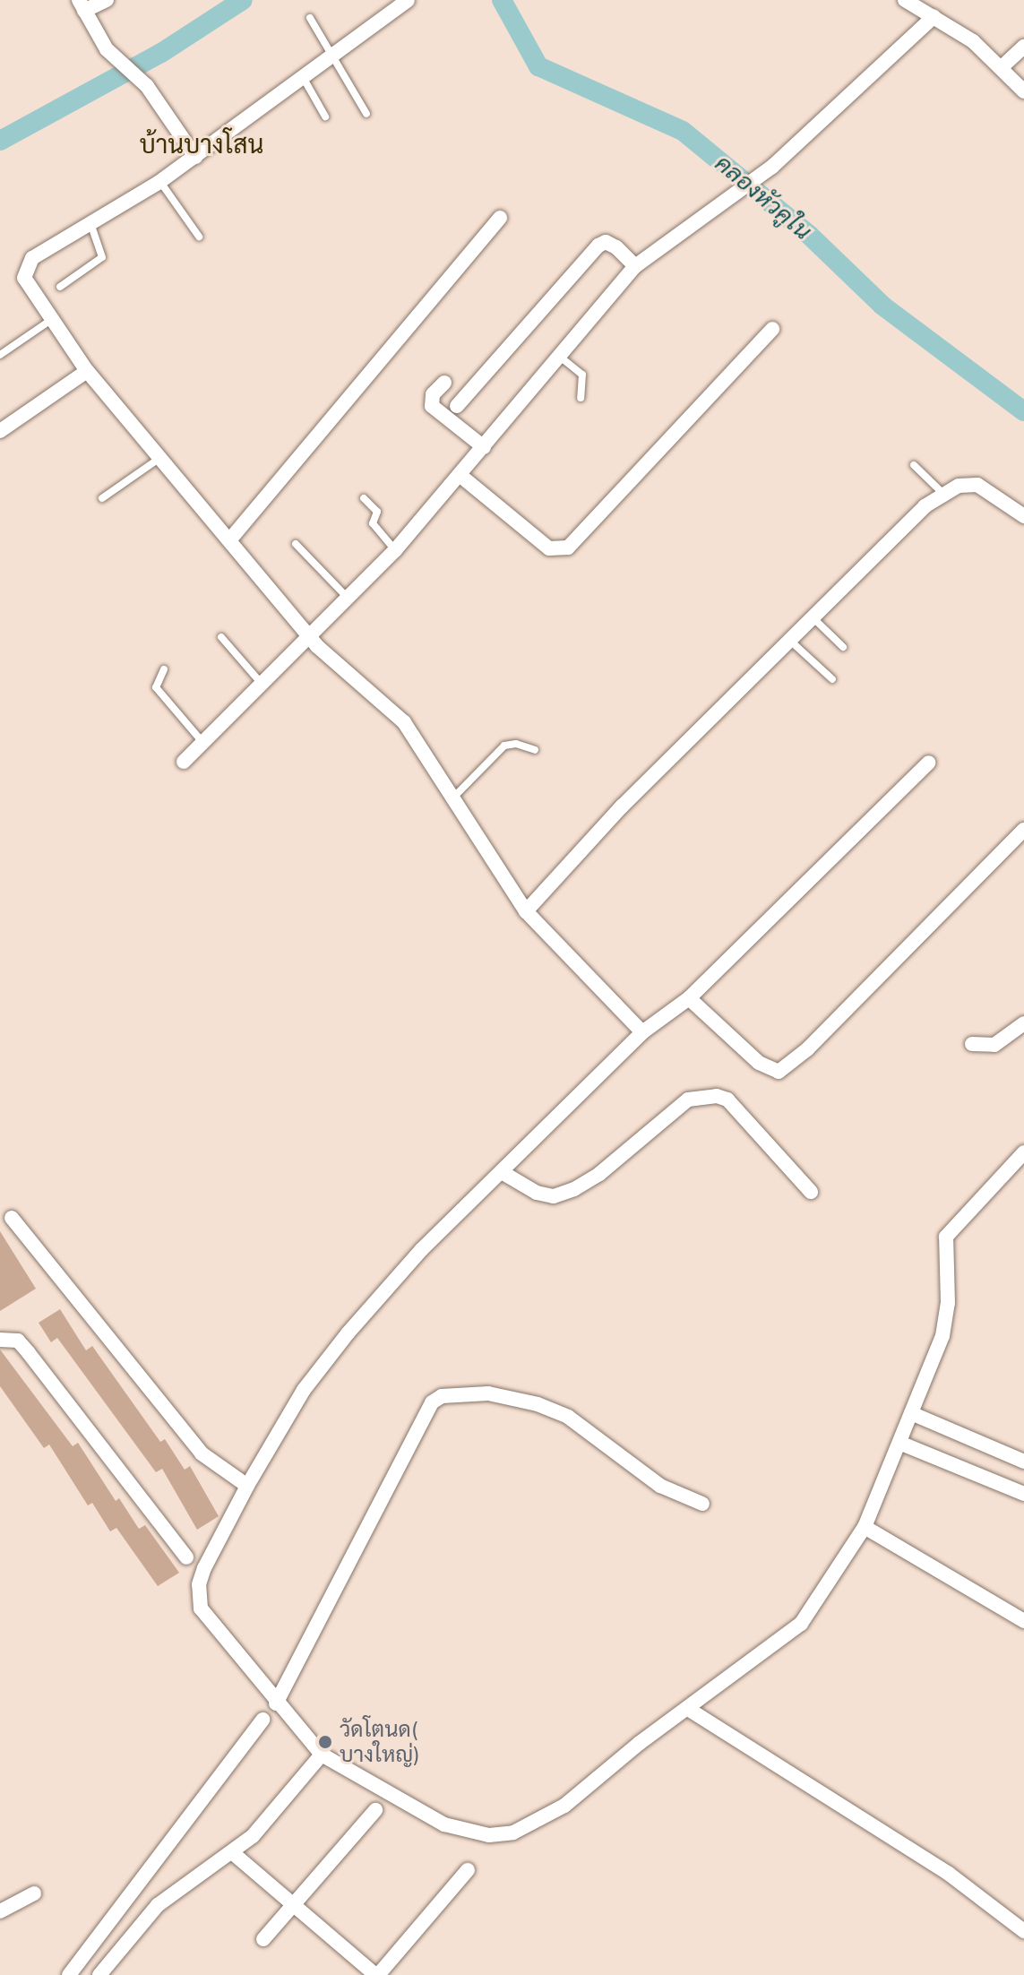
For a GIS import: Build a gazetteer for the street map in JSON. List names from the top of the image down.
{
  "districts": ["บ้านบางโสน"],
  "water": ["คลองหัวคูใน"],
  "places": ["วัดโตนด( บางใหญ่)"]
}
